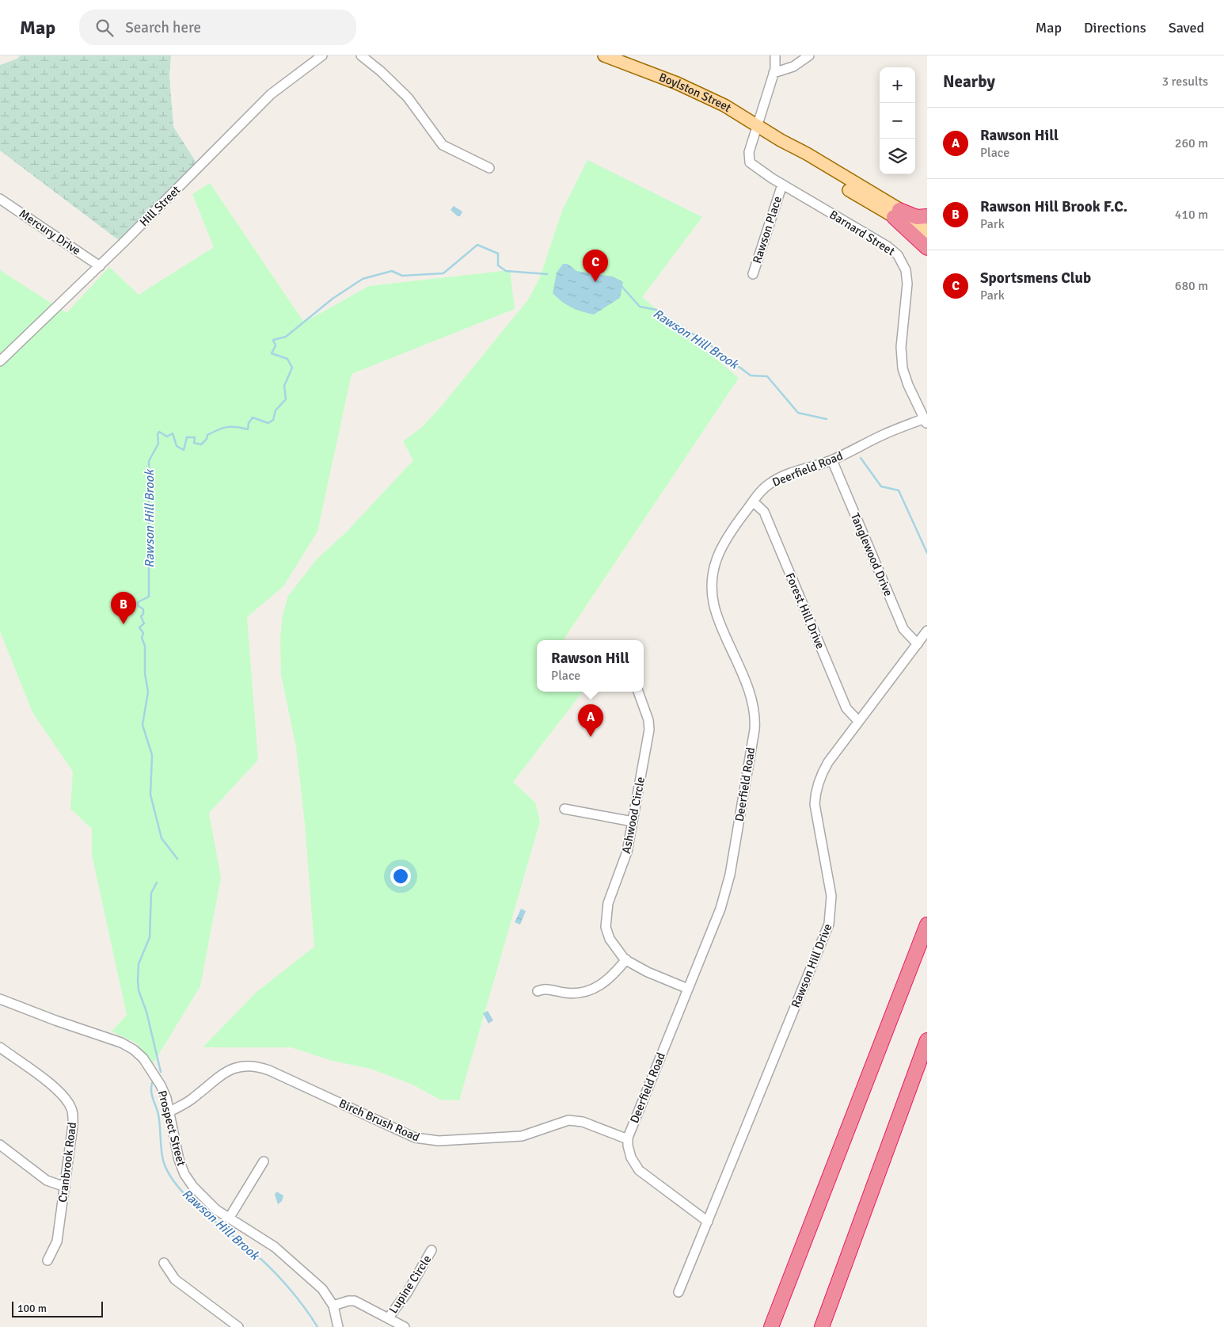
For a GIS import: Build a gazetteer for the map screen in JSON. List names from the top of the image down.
{
  "streets": {
    "main road": ["Boylston Street"],
    "street": [
      "Hill Street",
      "Rawson Place",
      "Mercury Drive",
      "Barnard Street",
      "Deerfield Road",
      "Tanglewood Drive",
      "Forest Hill Drive",
      "Ashwood Circle",
      "Rawson Hill Drive",
      "Birch Brush Road",
      "Prospect Street",
      "Cranbrook Road",
      "Lupine Circle"
    ]
  },
  "crossings": [
    ["Boylston Street", "Barnard Street"],
    ["Hill Street", "Mercury Drive"],
    ["Rawson Place", "Barnard Street"],
    ["Barnard Street", "Deerfield Road"],
    ["Deerfield Road", "Tanglewood Drive"],
    ["Deerfield Road", "Forest Hill Drive"],
    ["Deerfield Road", "Ashwood Circle"],
    ["Deerfield Road", "Birch Brush Road"],
    ["Tanglewood Drive", "Rawson Hill Drive"],
    ["Forest Hill Drive", "Rawson Hill Drive"],
    ["Birch Brush Road", "Prospect Street"]
  ],
  "water": ["Rawson Hill Brook"],
  "scale_bar": "100 m",
  "page": {
    "header": "Map",
    "search": "Search here",
    "nav": ["Map", "Directions", "Saved"],
    "heading": ["Nearby", "3 results"],
    "map_buttons": ["+", "−"],
    "list": [
      {
        "mark": "A",
        "name": "Rawson Hill",
        "note": "Place",
        "value": "260 m"
      },
      {
        "mark": "B",
        "name": "Rawson Hill Brook F.C.",
        "note": "Park",
        "value": "410 m"
      },
      {
        "mark": "C",
        "name": "Sportsmens Club",
        "note": "Park",
        "value": "680 m"
      }
    ],
    "pins": ["C", "B", "A"],
    "popup": ["Rawson Hill", "Place"],
    "scale": "100 m"
  }
}
